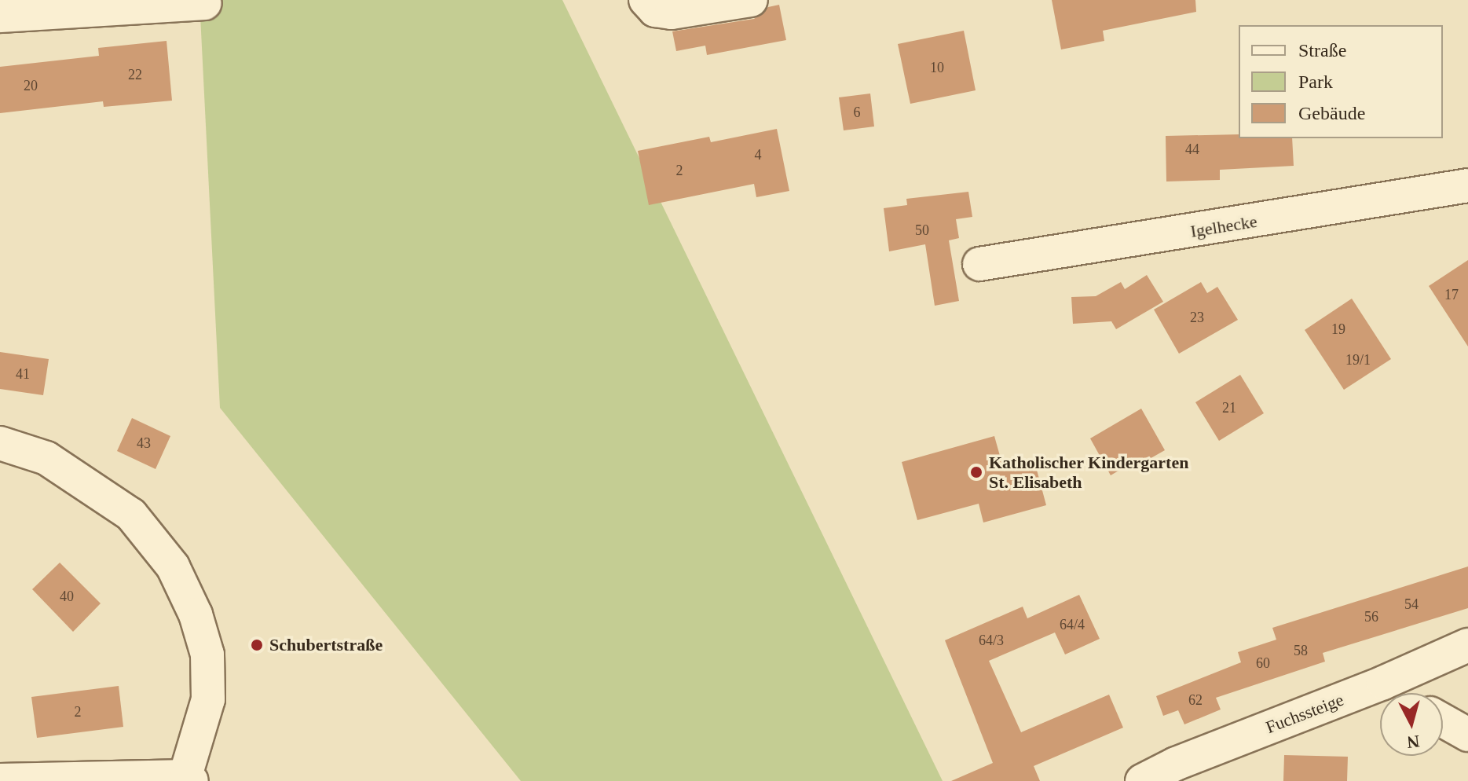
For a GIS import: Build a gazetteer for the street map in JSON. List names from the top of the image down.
{
  "streets": {
    "street": ["Igelhecke", "Fuchssteige"]
  },
  "places": ["Katholischer Kindergarten St. Elisabeth", "Schubertstraße"],
  "house_numbers": [
    "10",
    "22",
    "20",
    "6",
    "44",
    "4",
    "2",
    "50",
    "17",
    "23",
    "19",
    "19/1",
    "41",
    "21",
    "43",
    "40",
    "54",
    "56",
    "64/4",
    "64/3",
    "58",
    "60",
    "62",
    "2"
  ],
  "legend": ["Straße", "Park", "Gebäude"],
  "north": "bottom"
}
